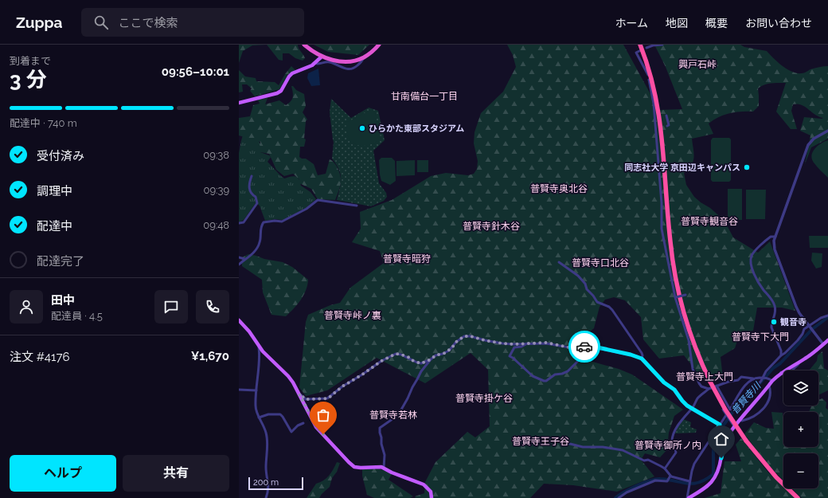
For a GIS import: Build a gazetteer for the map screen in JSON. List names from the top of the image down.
{
  "districts": [
    "興戸石峠",
    "甘南備台一丁目",
    "普賢寺奥北谷",
    "普賢寺観音谷",
    "普賢寺針木谷",
    "普賢寺暗狩",
    "普賢寺口北谷",
    "普賢寺峠ノ裏",
    "普賢寺下大門",
    "普賢寺上大門",
    "普賢寺掛ケ谷",
    "普賢寺若林",
    "普賢寺王子谷",
    "普賢寺御所ノ内"
  ],
  "water": ["普賢寺川"],
  "places": ["ひらかた東部スタジアム", "同志社大学 京田辺キャンパス", "観音寺"],
  "scale_bar": "200 m",
  "page": {
    "header": "Zuppa",
    "search": "ここで検索",
    "nav": [
      "ホーム",
      "地図",
      "概要",
      "お問い合わせ"
    ],
    "heading": ["3 分", "到着まで", "09:56–10:01"],
    "panel": [
      "田中",
      "配達員 · 4.5",
      "注文 #4176",
      "¥1,670"
    ],
    "bar": "配達中 · 740 m",
    "list": [
      ["受付済み", "09:38"],
      ["調理中", "09:39"],
      ["配達中", "09:48"],
      "配達完了"
    ],
    "map_buttons": ["+", "−"],
    "buttons": ["ヘルプ", "共有"],
    "scale": "200 m"
  }
}
